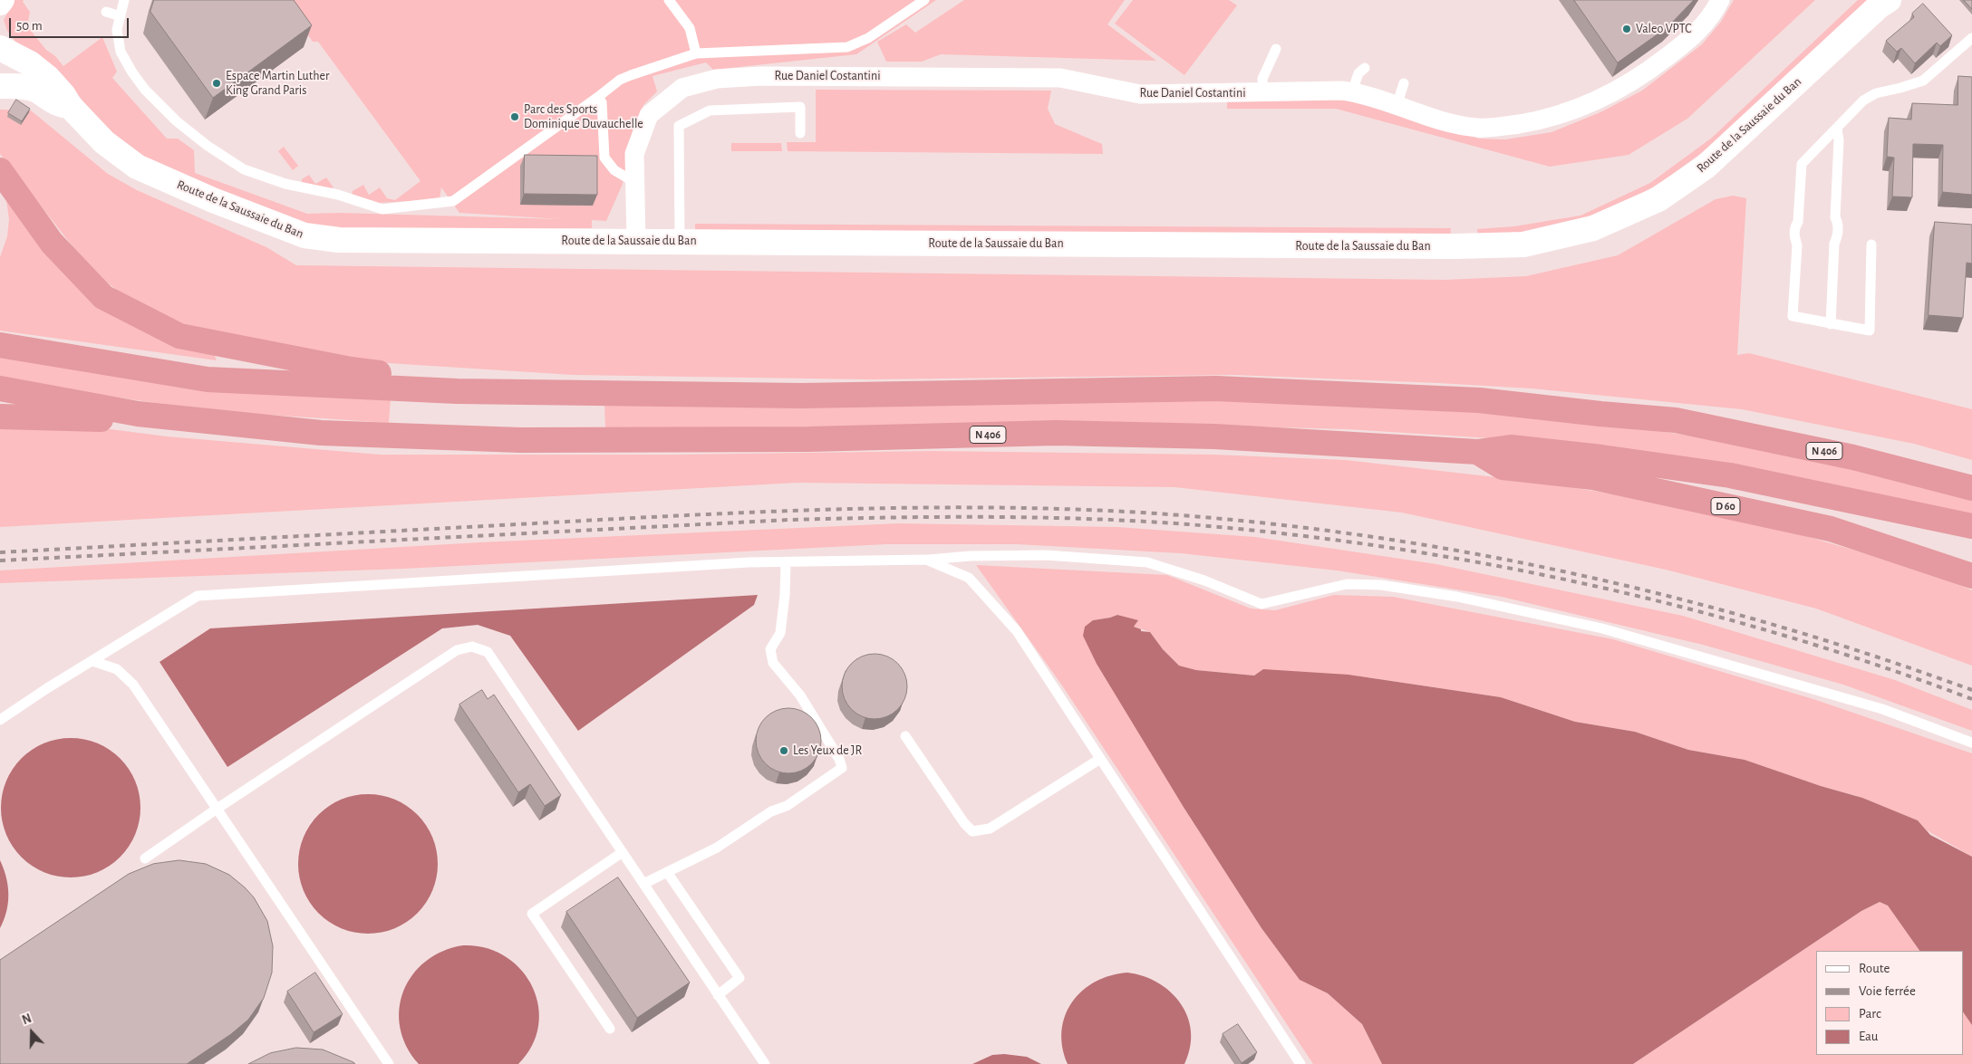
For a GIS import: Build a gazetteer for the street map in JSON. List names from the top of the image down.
{
  "streets": {
    "highway": ["N 406", "D 60"],
    "main road": ["Route de la Saussaie du Ban"],
    "street": ["Rue Daniel Costantini"]
  },
  "crossings": [
    ["Rue Daniel Costantini", "Route de la Saussaie du Ban"],
    ["N 406", "D 60"]
  ],
  "places": [
    "Valeo VPTC",
    "Espace Martin Luther King Grand Paris",
    "Parc des Sports Dominique Duvauchelle",
    "Les Yeux de JR"
  ],
  "legend": [
    "Route",
    "Voie ferrée",
    "Parc",
    "Eau"
  ],
  "scale_bar": "50 m",
  "north": "top"
}
